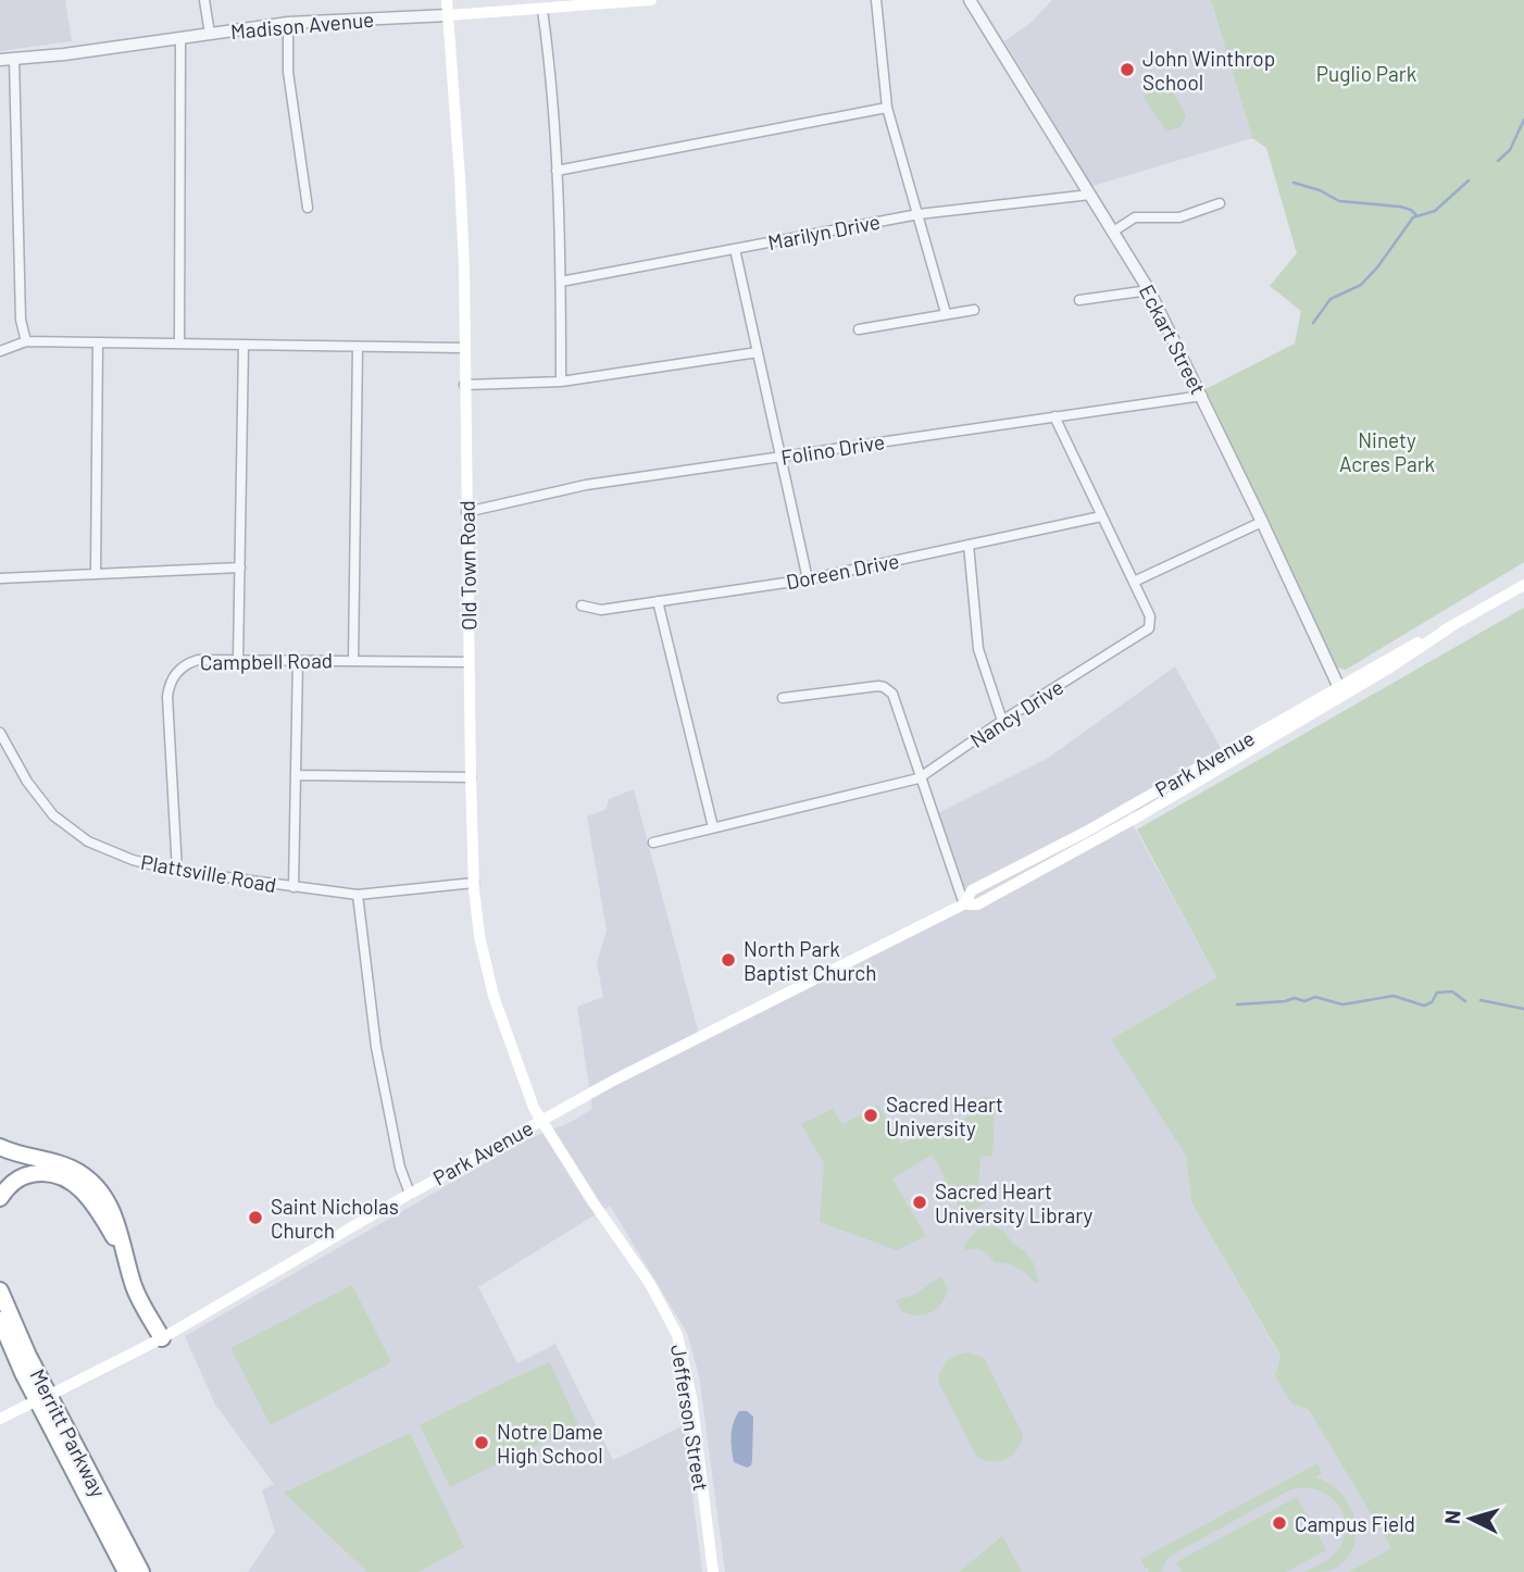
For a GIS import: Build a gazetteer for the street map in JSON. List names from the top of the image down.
{
  "streets": {
    "highway": ["Merritt Parkway"],
    "main road": [
      "Madison Avenue",
      "Old Town Road",
      "Park Avenue",
      "Jefferson Street"
    ],
    "street": [
      "Marilyn Drive",
      "Eckart Street",
      "Folino Drive",
      "Doreen Drive",
      "Campbell Road",
      "Nancy Drive",
      "Plattsville Road"
    ]
  },
  "crossings": [
    ["Madison Avenue", "Old Town Road"],
    ["Marilyn Drive", "Eckart Street"],
    ["Eckart Street", "Folino Drive"],
    ["Eckart Street", "Park Avenue"],
    ["Folino Drive", "Old Town Road"],
    ["Folino Drive", "Nancy Drive"],
    ["Old Town Road", "Campbell Road"],
    ["Old Town Road", "Park Avenue"],
    ["Old Town Road", "Plattsville Road"],
    ["Old Town Road", "Jefferson Street"],
    ["Doreen Drive", "Nancy Drive"],
    ["Campbell Road", "Plattsville Road"],
    ["Park Avenue", "Jefferson Street"]
  ],
  "parks": ["Puglio Park", "Ninety Acres Park"],
  "places": [
    "John Winthrop School",
    "North Park Baptist Church",
    "Sacred Heart University",
    "Sacred Heart University Library",
    "Saint Nicholas Church",
    "Notre Dame High School",
    "Campus Field"
  ],
  "north": "left"
}
